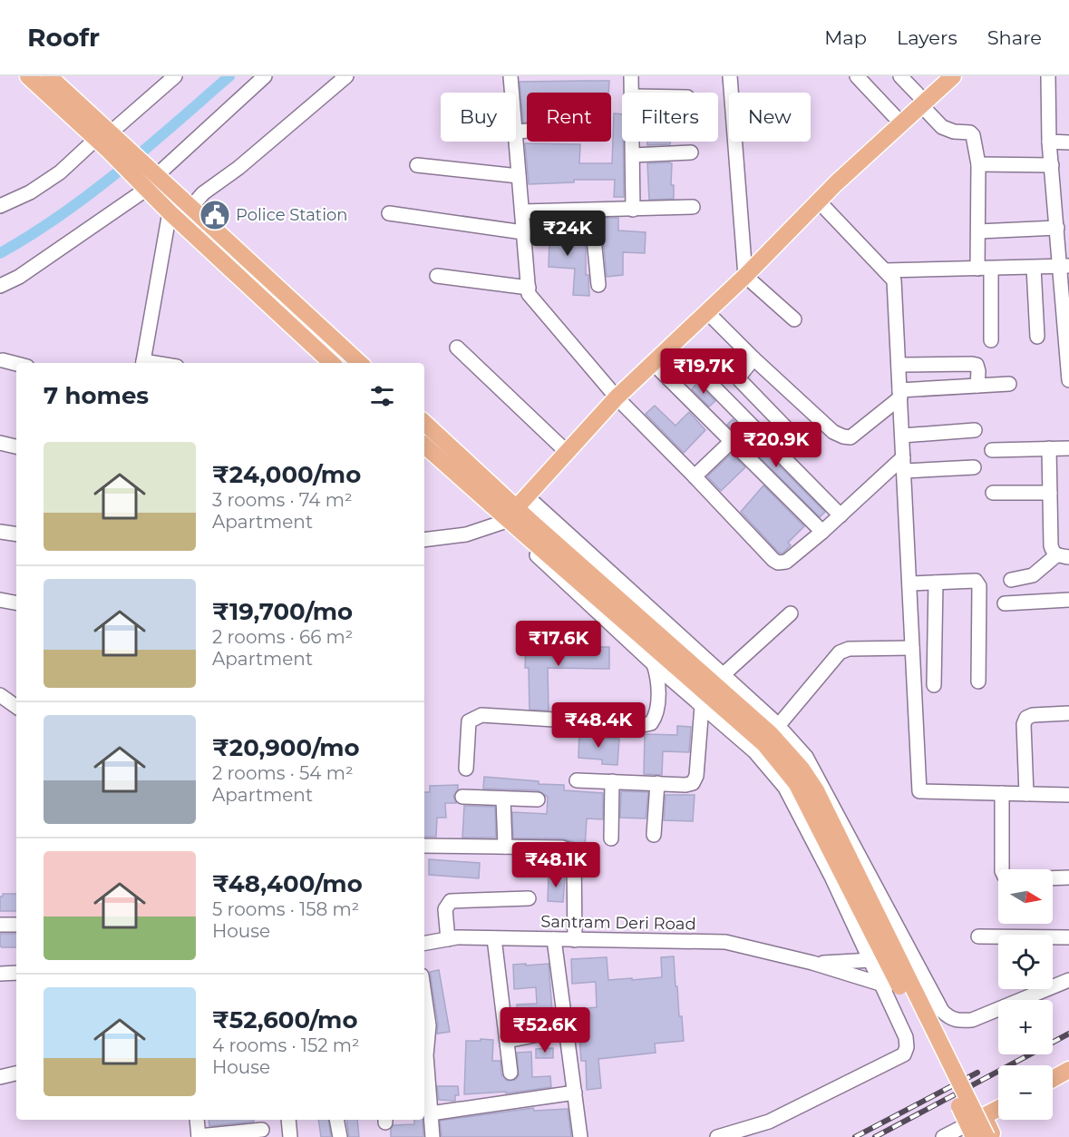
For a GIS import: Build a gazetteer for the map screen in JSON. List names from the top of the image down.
{
  "streets": {
    "street": ["Santram Deri Road"]
  },
  "places": {
    "public building": ["Police Station"]
  },
  "north": "right",
  "page": {
    "header": "Roofr",
    "nav": ["Map", "Layers", "Share"],
    "chip": [
      "Buy",
      "Rent",
      "Filters",
      "New"
    ],
    "price": [
      "₹24K",
      "₹19.7K",
      "₹20.9K",
      "₹17.6K",
      "₹48.4K",
      "₹48.1K",
      "₹52.6K"
    ],
    "heading": "7 homes",
    "list": [
      {
        "name": "₹24,000/mo",
        "note": "3 rooms · 74 m² · Apartment"
      },
      {
        "name": "₹19,700/mo",
        "note": "2 rooms · 66 m² · Apartment"
      },
      {
        "name": "₹20,900/mo",
        "note": "2 rooms · 54 m² · Apartment"
      },
      {
        "name": "₹48,400/mo",
        "note": "5 rooms · 158 m² · House"
      },
      {
        "name": "₹52,600/mo",
        "note": "4 rooms · 152 m² · House"
      }
    ],
    "map_buttons": ["+", "−"]
  }
}
